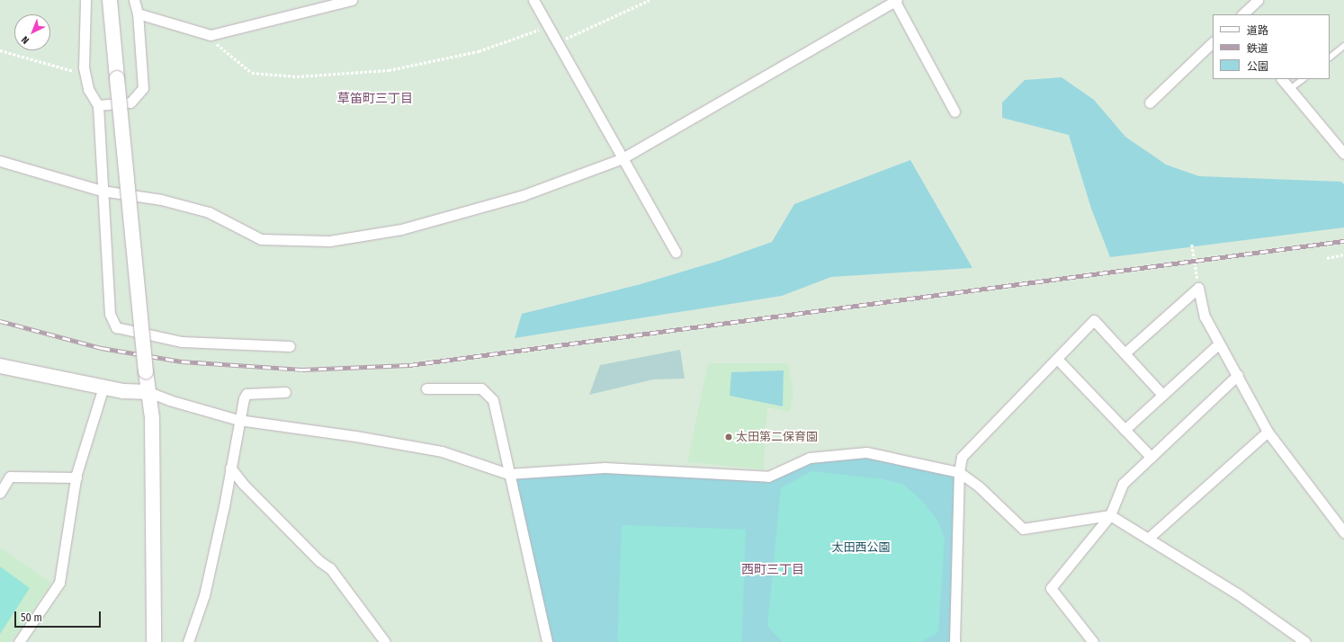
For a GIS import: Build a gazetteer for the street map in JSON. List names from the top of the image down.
{
  "districts": ["草笛町三丁目", "西町三丁目"],
  "parks": ["太田西公園"],
  "places": ["太田第二保育園"],
  "legend": ["道路", "鉄道", "公園"],
  "scale_bar": "50 m",
  "north": "bottom left"
}
